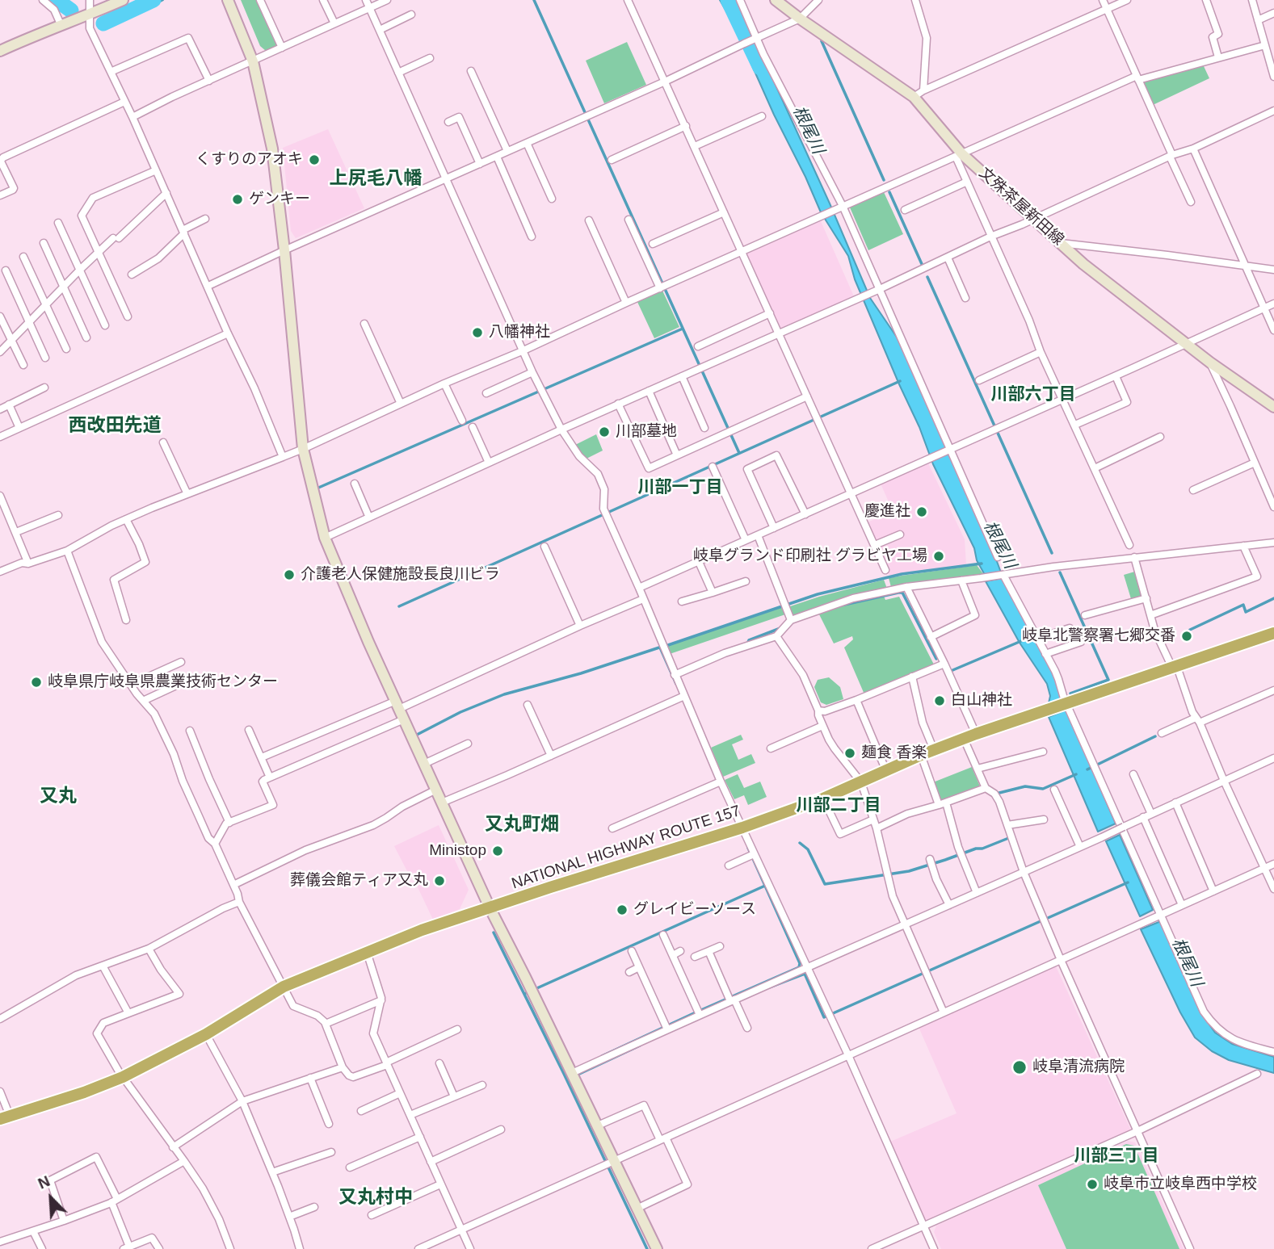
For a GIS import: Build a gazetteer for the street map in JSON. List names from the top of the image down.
{
  "streets": {
    "highway": ["NATIONAL HIGHWAY ROUTE 157"],
    "street": ["文殊茶屋新田線"]
  },
  "districts": [
    "上尻毛八幡",
    "川部六丁目",
    "西改田先道",
    "川部一丁目",
    "又丸",
    "川部二丁目",
    "又丸町畑",
    "川部三丁目",
    "又丸村中"
  ],
  "water": ["根尾川"],
  "places": [
    "くすりのアオキ",
    "ゲンキー",
    "八幡神社",
    "川部墓地",
    "慶進社",
    "岐阜グランド印刷社 グラビヤ工場",
    "介護老人保健施設長良川ビラ",
    "岐阜北警察署七郷交番",
    "岐阜県庁岐阜県農業技術センター",
    "白山神社",
    "麺食 香楽",
    "Ministop",
    "葬儀会館ティア又丸",
    "グレイビーソース",
    "岐阜清流病院",
    "岐阜市立岐阜西中学校"
  ],
  "north": "top left"
}
